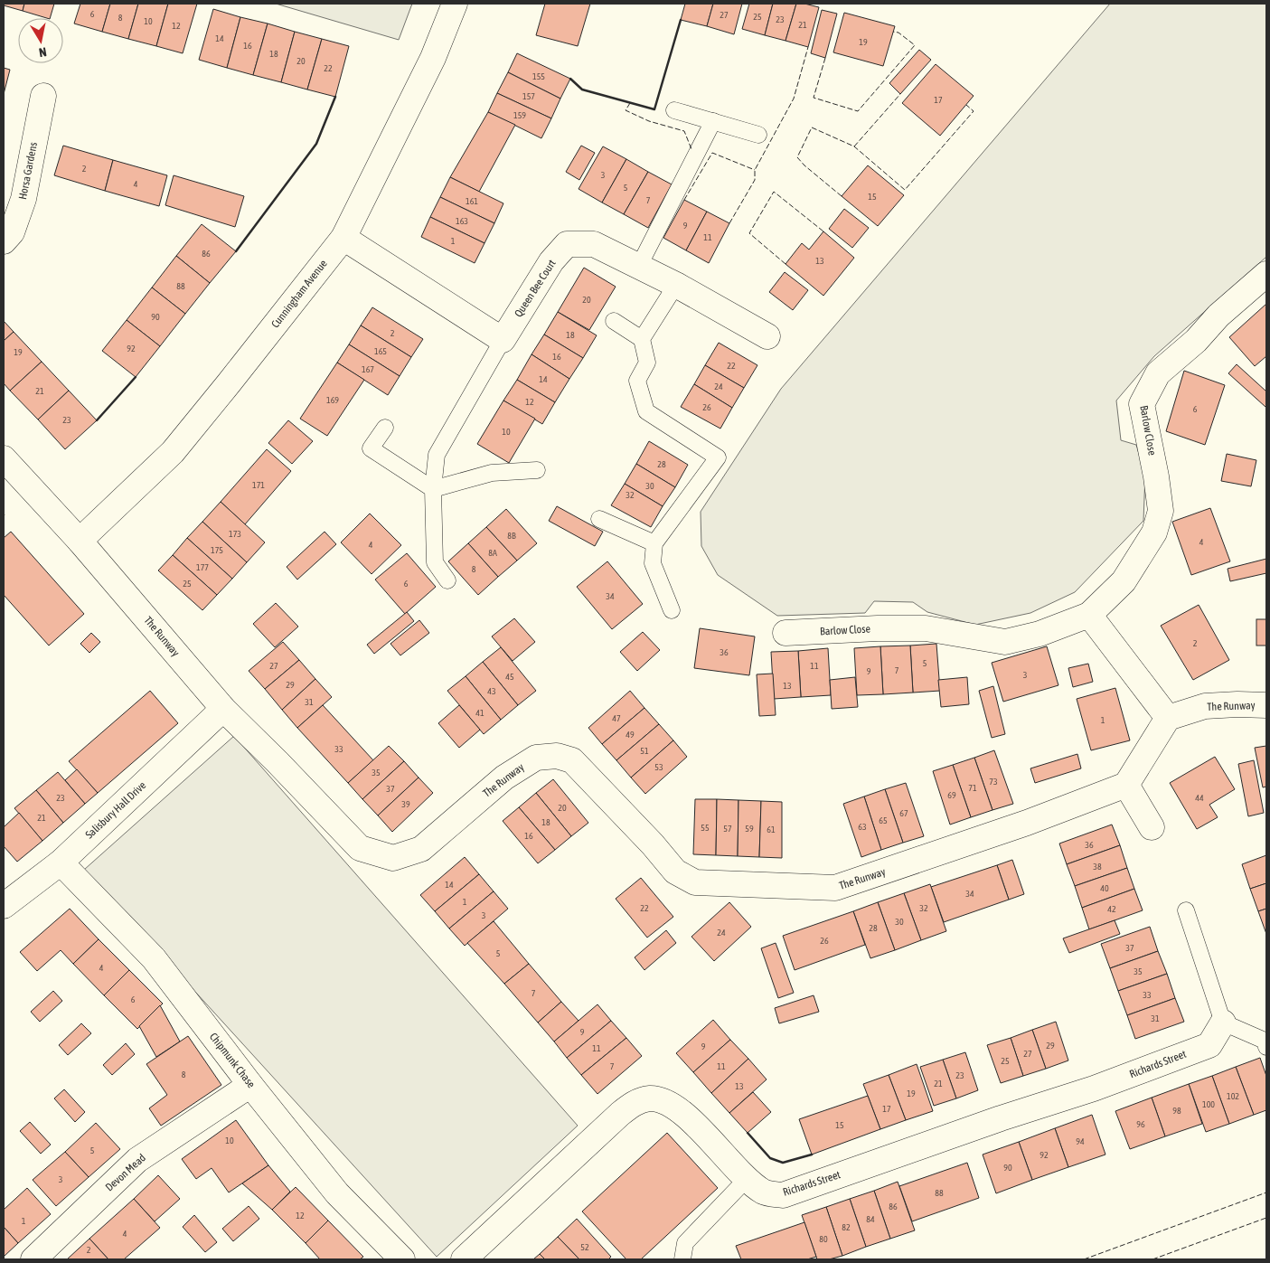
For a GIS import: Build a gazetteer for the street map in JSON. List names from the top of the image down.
{
  "streets": {
    "street": [
      "Horsa Gardens",
      "Queen Bee Court",
      "Cunningham Avenue",
      "Barlow Close",
      "The Runway",
      "Salisbury Hall Drive",
      "Chipmunk Chase",
      "Richards Street",
      "Devon Mead"
    ]
  },
  "crossings": [
    ["Cunningham Avenue", "The Runway"],
    ["The Runway", "Salisbury Hall Drive"],
    ["Salisbury Hall Drive", "Chipmunk Chase"],
    ["Chipmunk Chase", "Devon Mead"]
  ],
  "house_numbers": [
    "6",
    "27",
    "25",
    "8",
    "23",
    "10",
    "21",
    "12",
    "14",
    "19",
    "16",
    "18",
    "20",
    "22",
    "155",
    "157",
    "17",
    "159",
    "2",
    "3",
    "4",
    "5",
    "15",
    "7",
    "161",
    "163",
    "9",
    "11",
    "1",
    "86",
    "13",
    "88",
    "20",
    "90",
    "2",
    "18",
    "92",
    "165",
    "19",
    "16",
    "22",
    "167",
    "14",
    "24",
    "21",
    "169",
    "12",
    "26",
    "6",
    "23",
    "10",
    "28",
    "171",
    "30",
    "32",
    "173",
    "8B",
    "4",
    "4",
    "175",
    "8A",
    "177",
    "8",
    "25",
    "6",
    "34",
    "2",
    "36",
    "5",
    "27",
    "11",
    "7",
    "9",
    "3",
    "45",
    "29",
    "13",
    "43",
    "31",
    "41",
    "47",
    "1",
    "49",
    "33",
    "51",
    "53",
    "35",
    "73",
    "71",
    "37",
    "69",
    "23",
    "44",
    "39",
    "20",
    "67",
    "21",
    "65",
    "18",
    "63",
    "55",
    "57",
    "59",
    "61",
    "16",
    "36",
    "38",
    "14",
    "40",
    "34",
    "1",
    "22",
    "32",
    "42",
    "3",
    "30",
    "28",
    "24",
    "26",
    "37",
    "5",
    "4",
    "35",
    "7",
    "33",
    "6",
    "31",
    "9",
    "29",
    "9",
    "11",
    "27",
    "25",
    "7",
    "11",
    "8",
    "23",
    "21",
    "13",
    "19",
    "102",
    "100",
    "17",
    "98",
    "96",
    "15",
    "10",
    "94",
    "5",
    "92",
    "90",
    "3",
    "88",
    "86",
    "12",
    "84",
    "1",
    "82",
    "4",
    "80",
    "52",
    "2"
  ],
  "north": "bottom"
}
